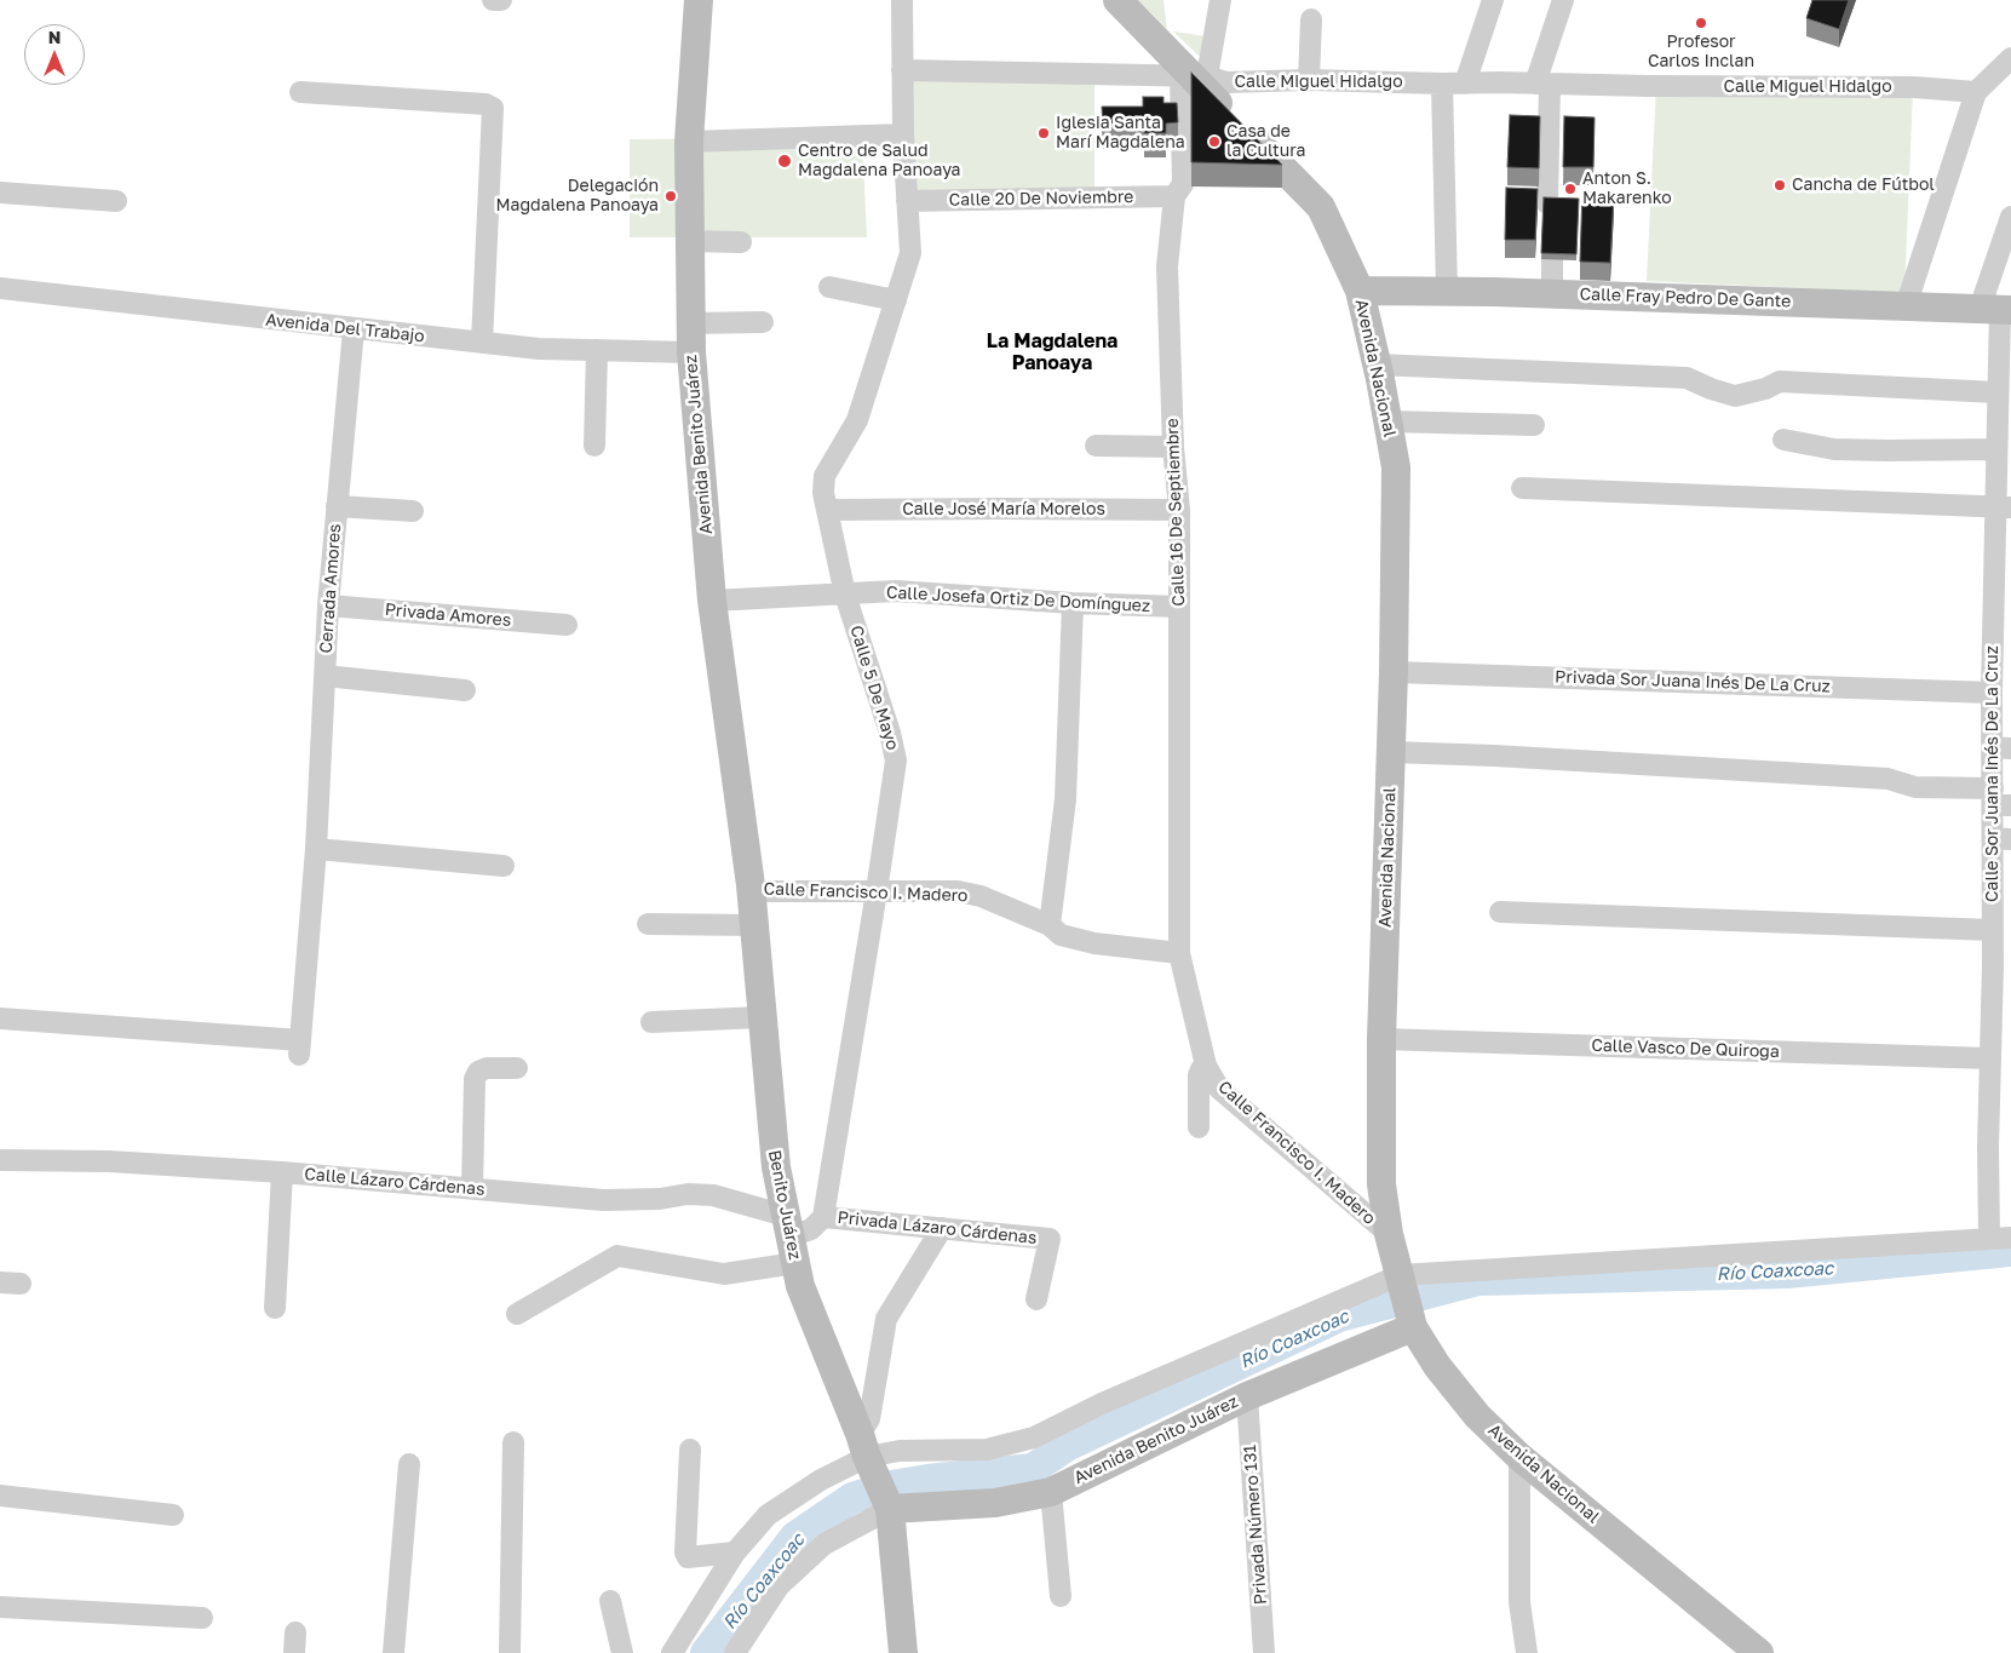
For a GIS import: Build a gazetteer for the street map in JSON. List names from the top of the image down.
{
  "streets": {
    "street": [
      "Calle Miguel Hidalgo",
      "Calle 20 De Noviembre",
      "Calle Fray Pedro De Gante",
      "Avenida Del Trabajo",
      "Avenida Nacional",
      "Avenida Benito Juárez",
      "Calle José María Morelos",
      "Calle 16 De Septiembre",
      "Cerrada Amores",
      "Calle Josefa Ortiz De Domínguez",
      "Privada Amores",
      "Privada Sor Juana Inés De La Cruz",
      "Calle 5 De Mayo",
      "Calle Sor Juana Inés De La Cruz",
      "Calle Francisco I. Madero",
      "Calle Vasco De Quiroga",
      "Calle Lázaro Cárdenas",
      "Benito Juárez",
      "Privada Lázaro Cárdenas",
      "Privada Número 131"
    ]
  },
  "crossings": [
    ["Calle Miguel Hidalgo", "Avenida Nacional"],
    ["Calle Miguel Hidalgo", "Calle 16 De Septiembre"],
    ["Calle 20 De Noviembre", "Calle 16 De Septiembre"],
    ["Calle 20 De Noviembre", "Calle 5 De Mayo"],
    ["Calle Fray Pedro De Gante", "Avenida Nacional"],
    ["Calle Fray Pedro De Gante", "Calle Sor Juana Inés De La Cruz"],
    ["Avenida Del Trabajo", "Avenida Benito Juárez"],
    ["Avenida Del Trabajo", "Cerrada Amores"],
    ["Avenida Nacional", "Avenida Benito Juárez"],
    ["Avenida Nacional", "Calle 16 De Septiembre"],
    ["Avenida Nacional", "Privada Sor Juana Inés De La Cruz"],
    ["Avenida Nacional", "Calle Francisco I. Madero"],
    ["Avenida Nacional", "Calle Vasco De Quiroga"],
    ["Avenida Benito Juárez", "Calle Josefa Ortiz De Domínguez"],
    ["Avenida Benito Juárez", "Calle Francisco I. Madero"],
    ["Avenida Benito Juárez", "Benito Juárez"],
    ["Avenida Benito Juárez", "Privada Número 131"],
    ["Calle José María Morelos", "Calle 16 De Septiembre"],
    ["Calle José María Morelos", "Calle 5 De Mayo"],
    ["Calle 16 De Septiembre", "Calle Josefa Ortiz De Domínguez"],
    ["Calle 16 De Septiembre", "Calle Francisco I. Madero"],
    ["Cerrada Amores", "Privada Amores"],
    ["Calle Josefa Ortiz De Domínguez", "Calle 5 De Mayo"],
    ["Privada Sor Juana Inés De La Cruz", "Calle Sor Juana Inés De La Cruz"],
    ["Calle 5 De Mayo", "Calle Francisco I. Madero"],
    ["Calle 5 De Mayo", "Privada Lázaro Cárdenas"],
    ["Calle Sor Juana Inés De La Cruz", "Calle Vasco De Quiroga"],
    ["Calle Francisco I. Madero", "Benito Juárez"],
    ["Calle Lázaro Cárdenas", "Benito Juárez"]
  ],
  "districts": ["La Magdalena Panoaya"],
  "water": ["Río Coaxcoac"],
  "places": [
    "Profesor Carlos Inclan",
    "Iglesia Santa Marí Magdalena",
    "Casa de la Cultura",
    "Centro de Salud Magdalena Panoaya",
    "Cancha de Fútbol",
    "Anton S. Makarenko",
    "Delegación Magdalena Panoaya"
  ],
  "north": "top"
}
